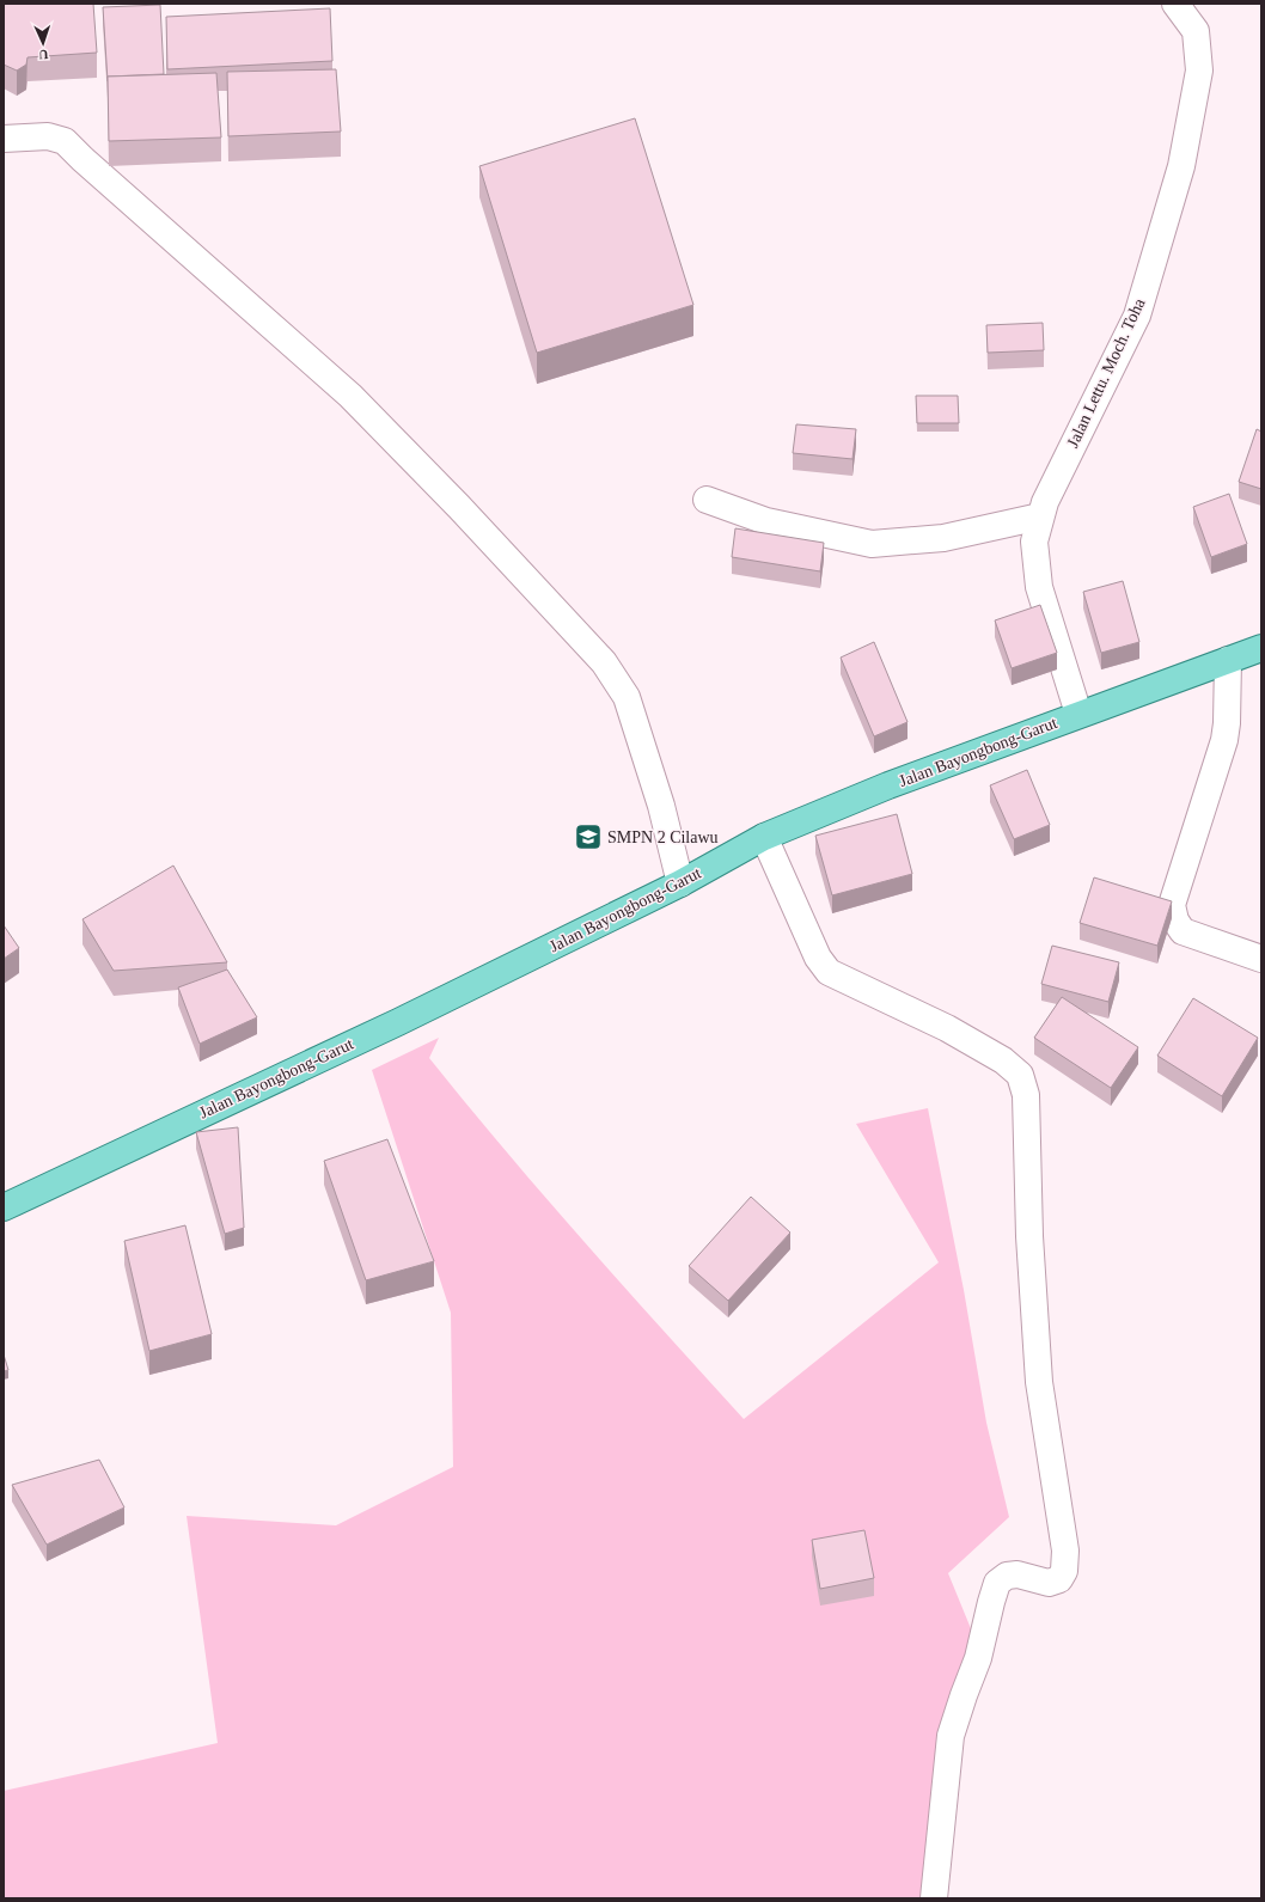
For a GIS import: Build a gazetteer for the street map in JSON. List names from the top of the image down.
{
  "streets": {
    "main road": ["Jalan Bayongbong-Garut"],
    "street": ["Jalan Lettu. Moch. Toha"]
  },
  "crossings": [
    ["Jalan Lettu. Moch. Toha", "Jalan Bayongbong-Garut"]
  ],
  "places": {
    "school or university": ["SMPN 2 Cilawu"]
  },
  "north": "bottom"
}
